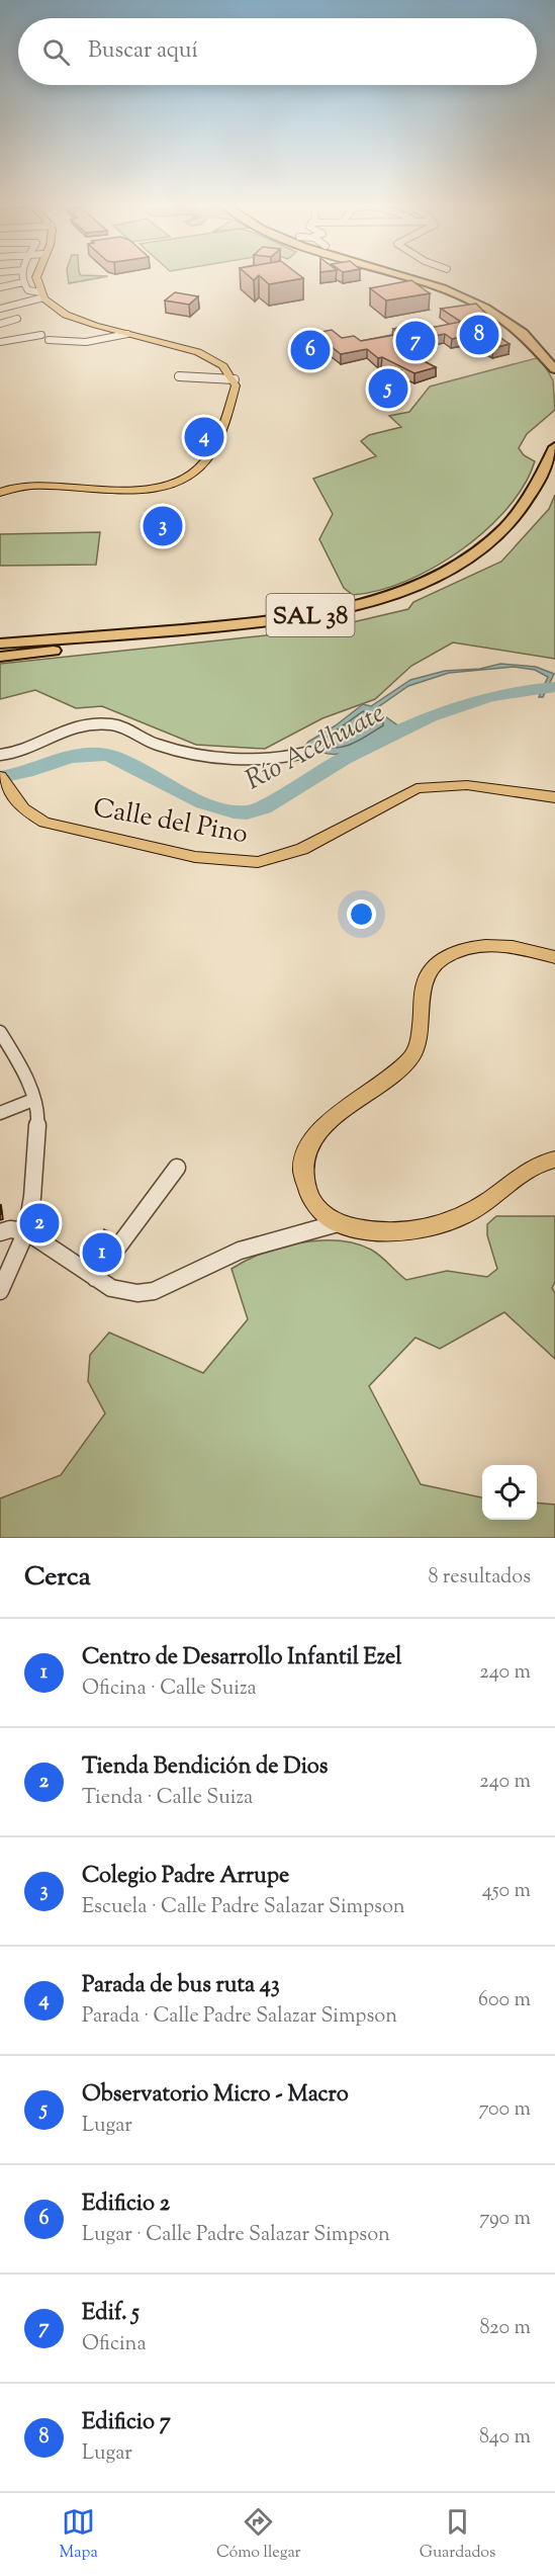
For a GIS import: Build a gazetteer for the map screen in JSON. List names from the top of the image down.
{
  "streets": {
    "highway": ["SAL 38"],
    "main road": ["Calle del Pino"]
  },
  "water": ["Río Acelhuate"],
  "page": {
    "search": "Buscar aquí",
    "pins": [
      "8",
      "7",
      "6",
      "5",
      "4",
      "3",
      "2",
      "1"
    ],
    "heading": ["Cerca", "8 resultados"],
    "list": [
      {
        "mark": "1",
        "name": "Centro de Desarrollo Infantil Ezel",
        "note": "Oficina · Calle Suiza",
        "value": "240 m"
      },
      {
        "mark": "2",
        "name": "Tienda Bendición de Dios",
        "note": "Tienda · Calle Suiza",
        "value": "240 m"
      },
      {
        "mark": "3",
        "name": "Colegio Padre Arrupe",
        "note": "Escuela · Calle Padre Salazar Simpson",
        "value": "450 m"
      },
      {
        "mark": "4",
        "name": "Parada de bus ruta 43",
        "note": "Parada · Calle Padre Salazar Simpson",
        "value": "600 m"
      },
      {
        "mark": "5",
        "name": "Observatorio Micro - Macro",
        "note": "Lugar",
        "value": "700 m"
      },
      {
        "mark": "6",
        "name": "Edificio 2",
        "note": "Lugar · Calle Padre Salazar Simpson",
        "value": "790 m"
      },
      {
        "mark": "7",
        "name": "Edif. 5",
        "note": "Oficina",
        "value": "820 m"
      },
      {
        "mark": "8",
        "name": "Edificio 7",
        "note": "Lugar",
        "value": "840 m"
      }
    ],
    "nav": ["Mapa", "Cómo llegar", "Guardados"]
  }
}
